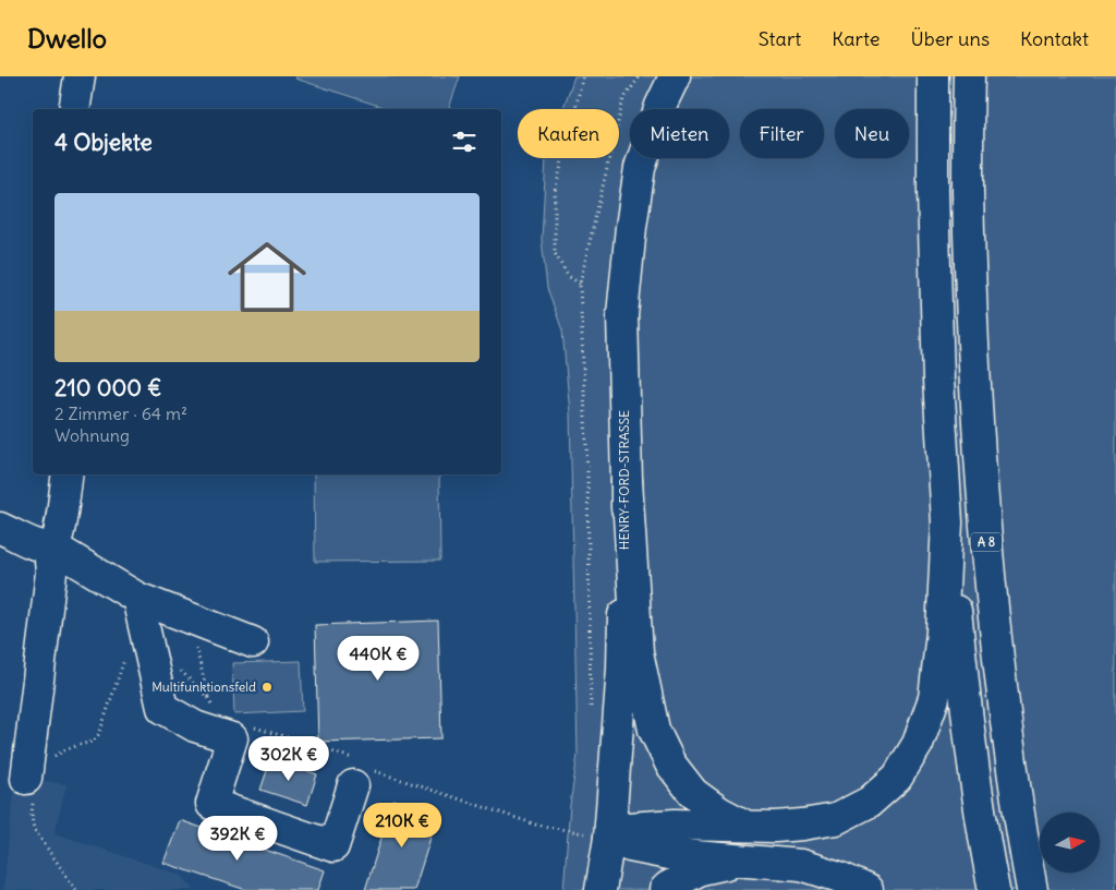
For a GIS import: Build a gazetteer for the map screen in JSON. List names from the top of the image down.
{
  "streets": {
    "main road": ["HENRY-FORD-STRASSE", "A 8"]
  },
  "places": ["Multifunktionsfeld"],
  "north": "right",
  "page": {
    "header": "Dwello",
    "nav": [
      "Start",
      "Karte",
      "Über uns",
      "Kontakt"
    ],
    "chip": [
      "Kaufen",
      "Mieten",
      "Filter",
      "Neu"
    ],
    "heading": "4 Objekte",
    "list": [
      {
        "name": "210 000 €",
        "note": "2 Zimmer · 64 m² · Wohnung"
      }
    ],
    "price": [
      "440K €",
      "302K €",
      "210K €",
      "392K €"
    ]
  }
}
